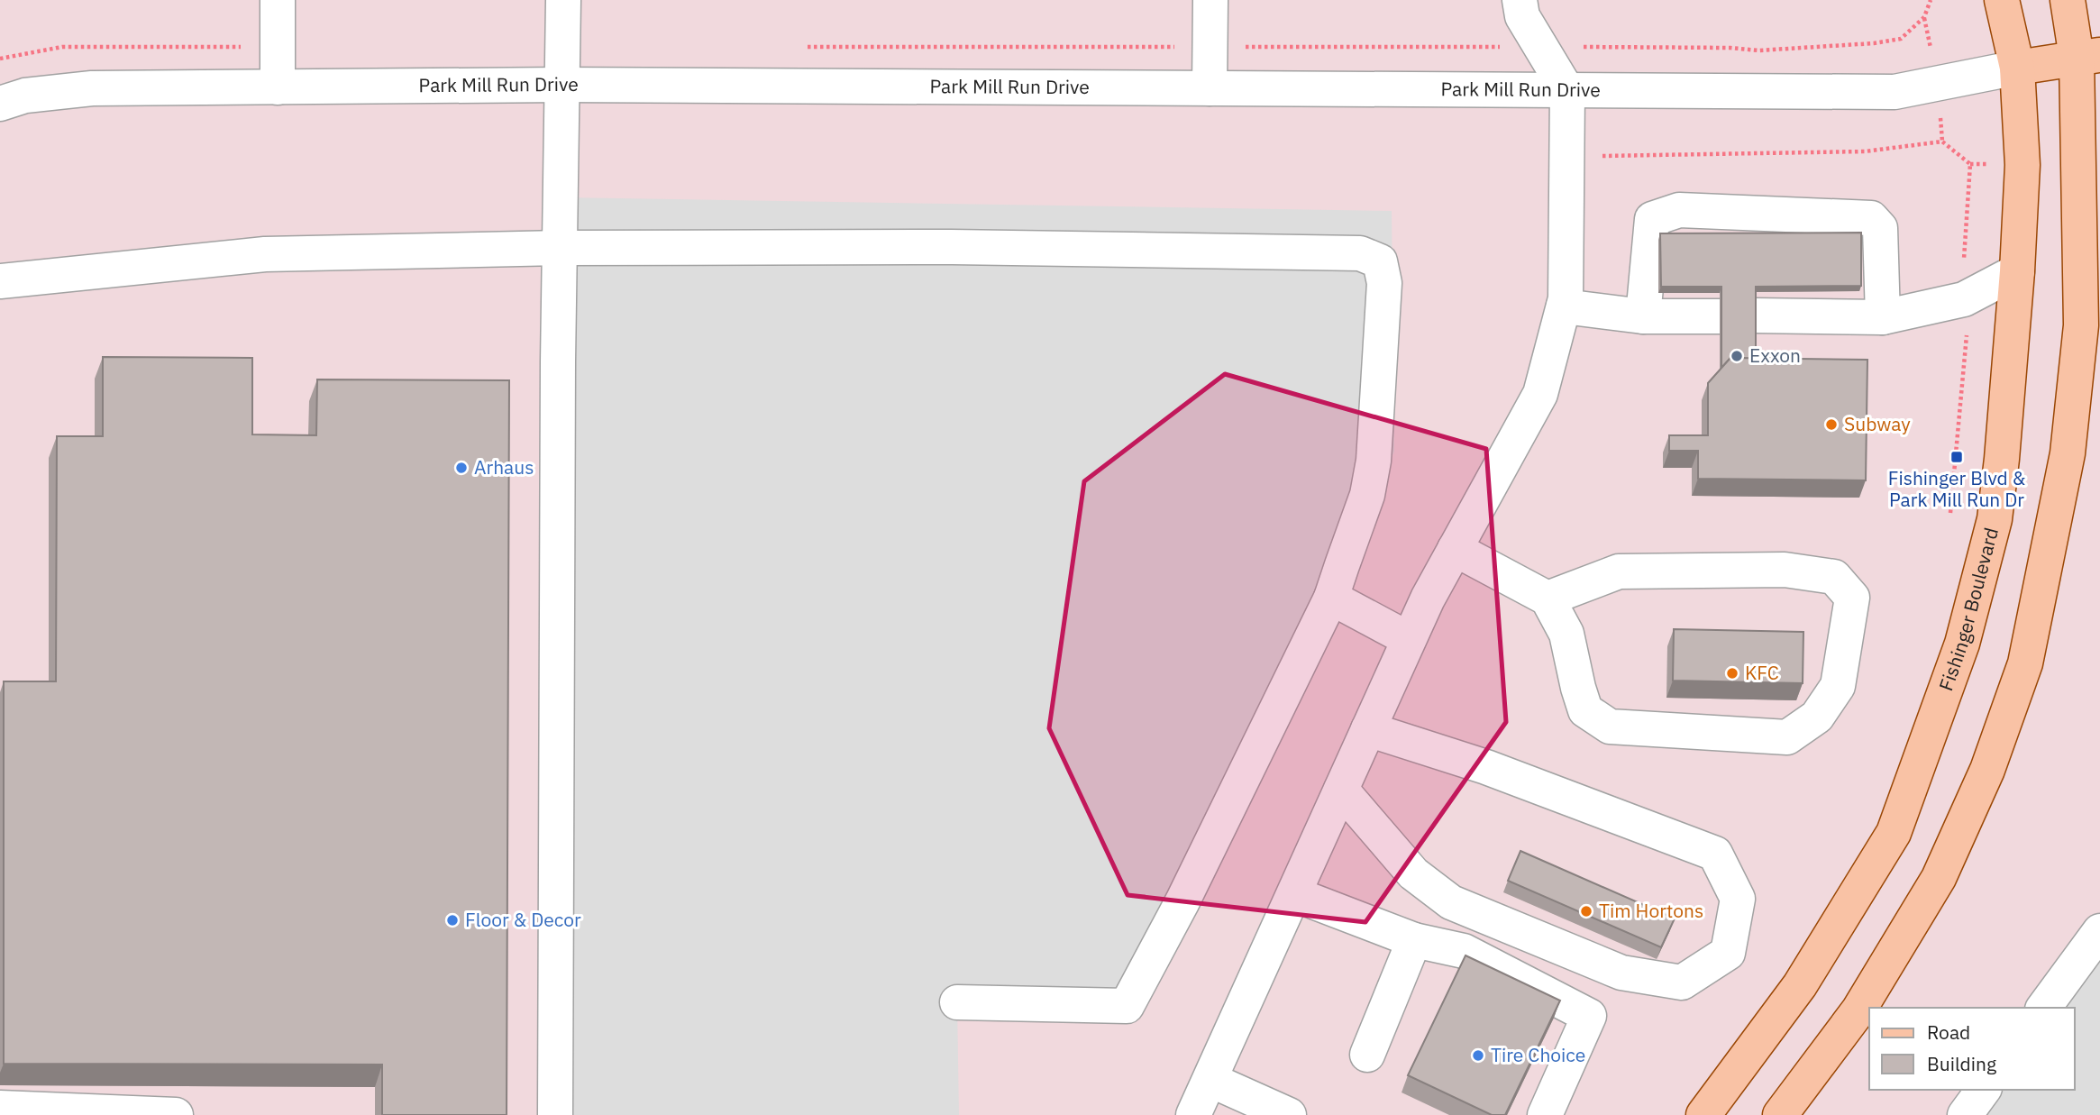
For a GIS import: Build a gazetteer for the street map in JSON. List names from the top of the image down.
{
  "streets": {
    "main road": ["Fishinger Boulevard"],
    "street": ["Park Mill Run Drive"]
  },
  "crossings": [
    ["Park Mill Run Drive", "Fishinger Boulevard"]
  ],
  "places": {
    "other": [
      "Exxon",
      "Subway",
      "Arhaus",
      "KFC",
      "Tim Hortons",
      "Floor & Decor",
      "Tire Choice"
    ],
    "transit": ["Fishinger Blvd & Park Mill Run Dr"]
  },
  "legend": ["Road", "Building"]
}
